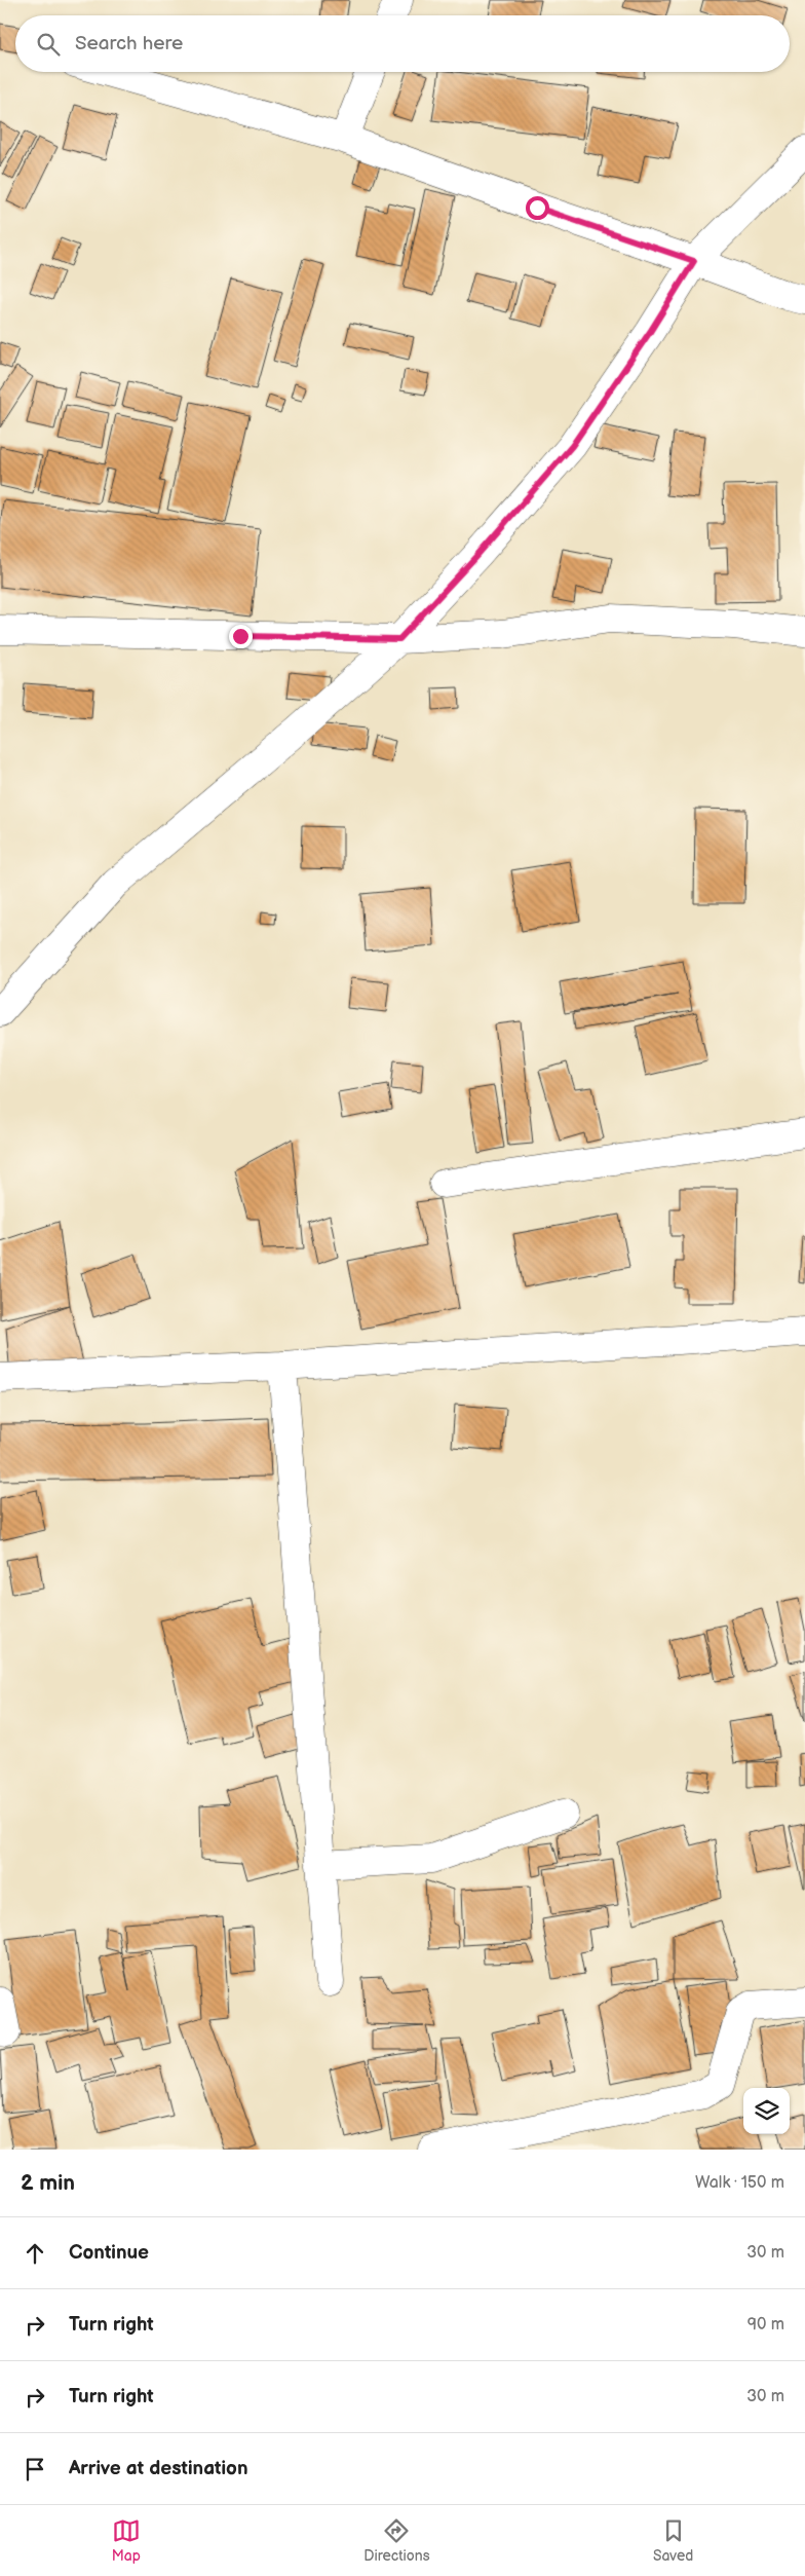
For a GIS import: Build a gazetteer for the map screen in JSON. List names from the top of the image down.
{
  "page": {
    "search": "Search here",
    "heading": ["2 min", "Walk · 150 m"],
    "list": [
      ["Continue", "30 m"],
      ["Turn right", "90 m"],
      ["Turn right", "30 m"],
      "Arrive at destination"
    ],
    "nav": ["Map", "Directions", "Saved"]
  }
}
